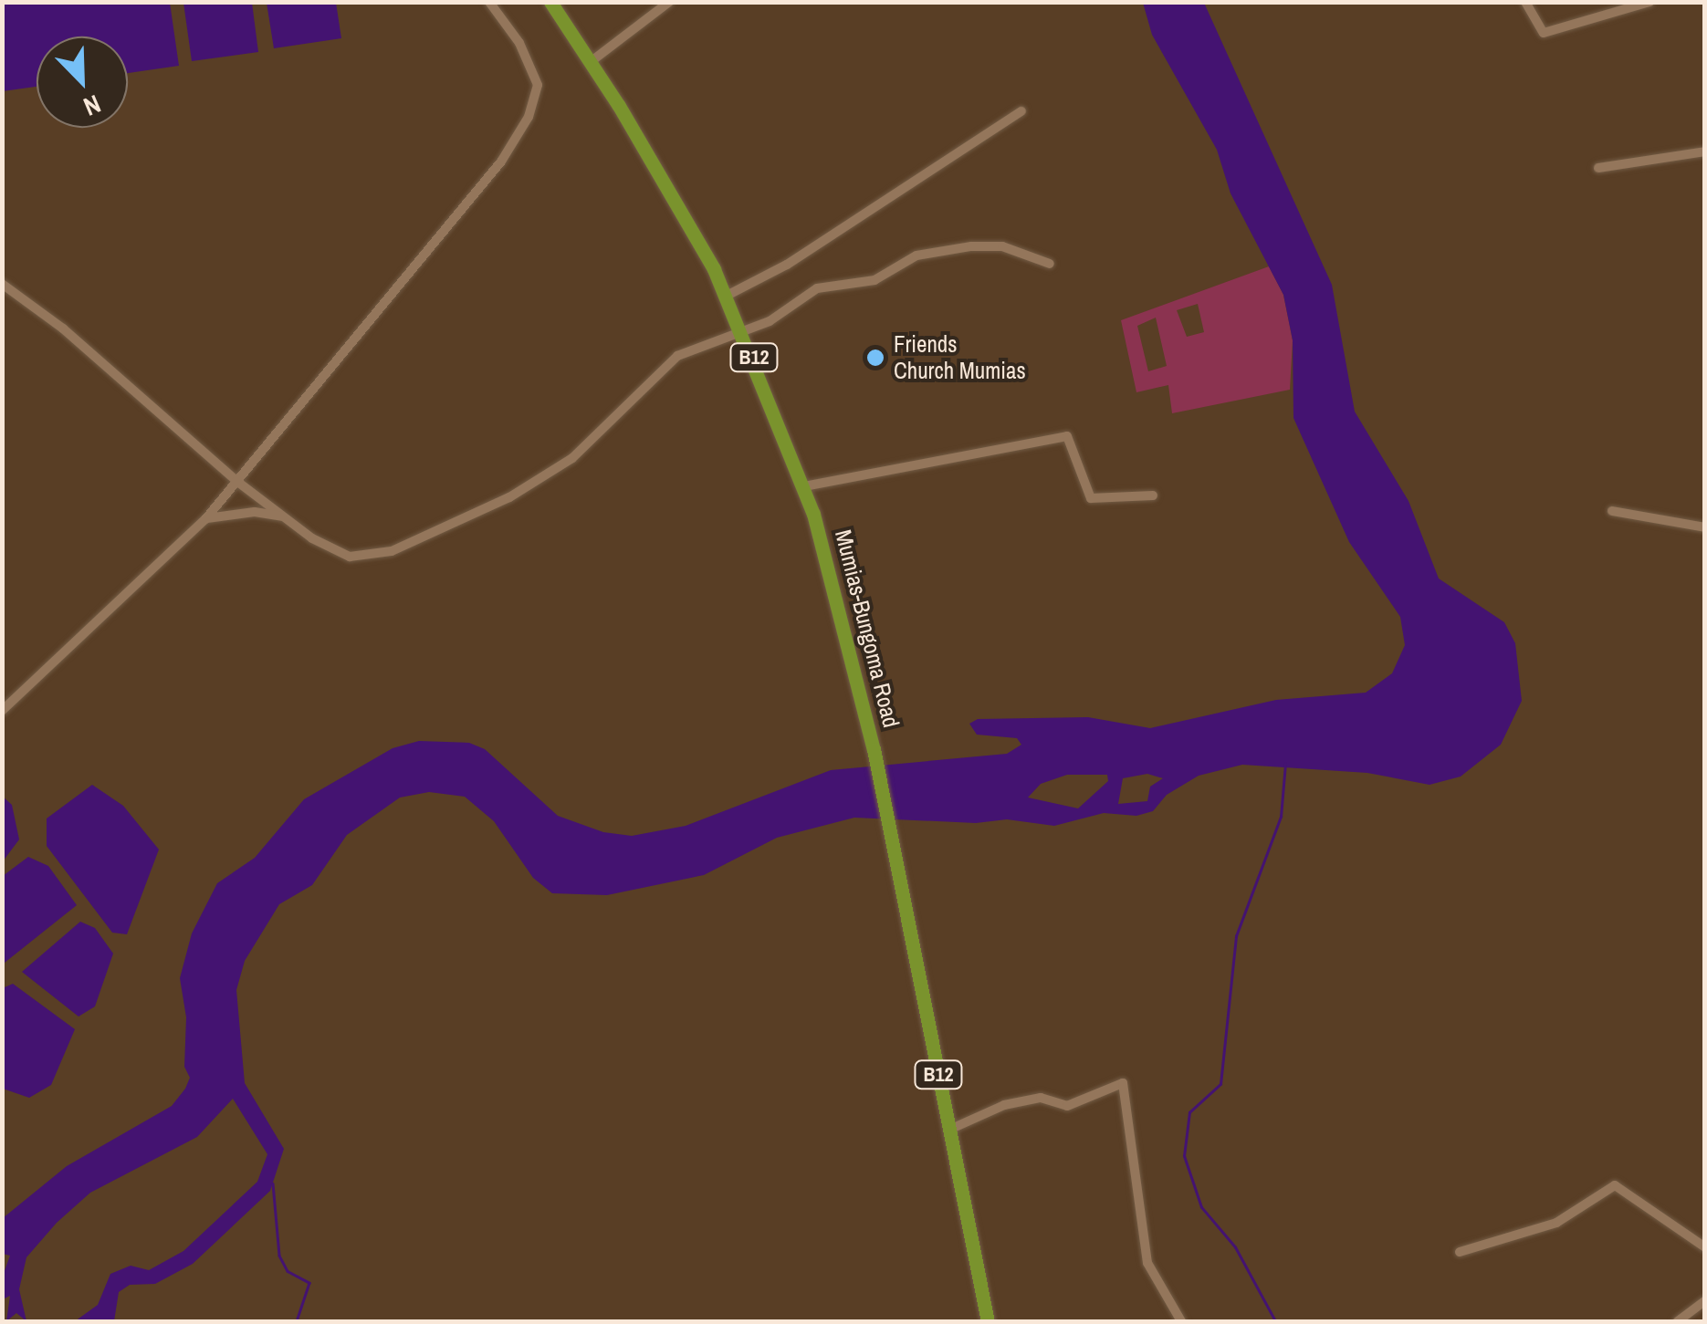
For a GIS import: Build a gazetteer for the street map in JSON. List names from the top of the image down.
{
  "streets": {
    "highway": ["B12", "Mumias-Bungoma Road"]
  },
  "places": ["Friends Church Mumias"],
  "north": "bottom right"
}
